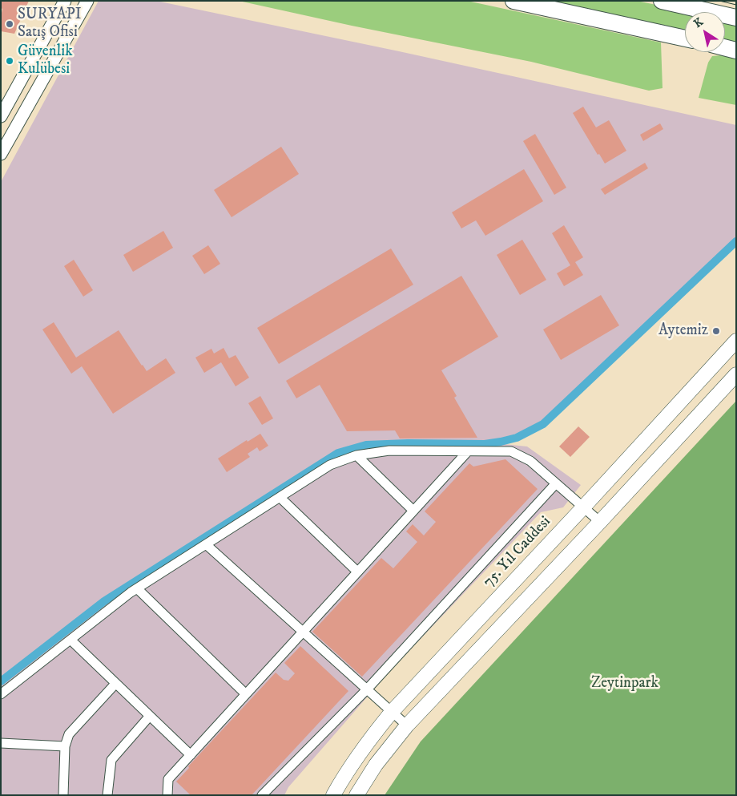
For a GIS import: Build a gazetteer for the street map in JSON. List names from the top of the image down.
{
  "streets": {
    "main road": ["75. Yıl Caddesi"]
  },
  "parks": ["Zeytinpark"],
  "places": ["SURYAPI Satış Ofisi", "Güvenlik Kulübesi", "Aytemiz"],
  "north": "top left"
}
